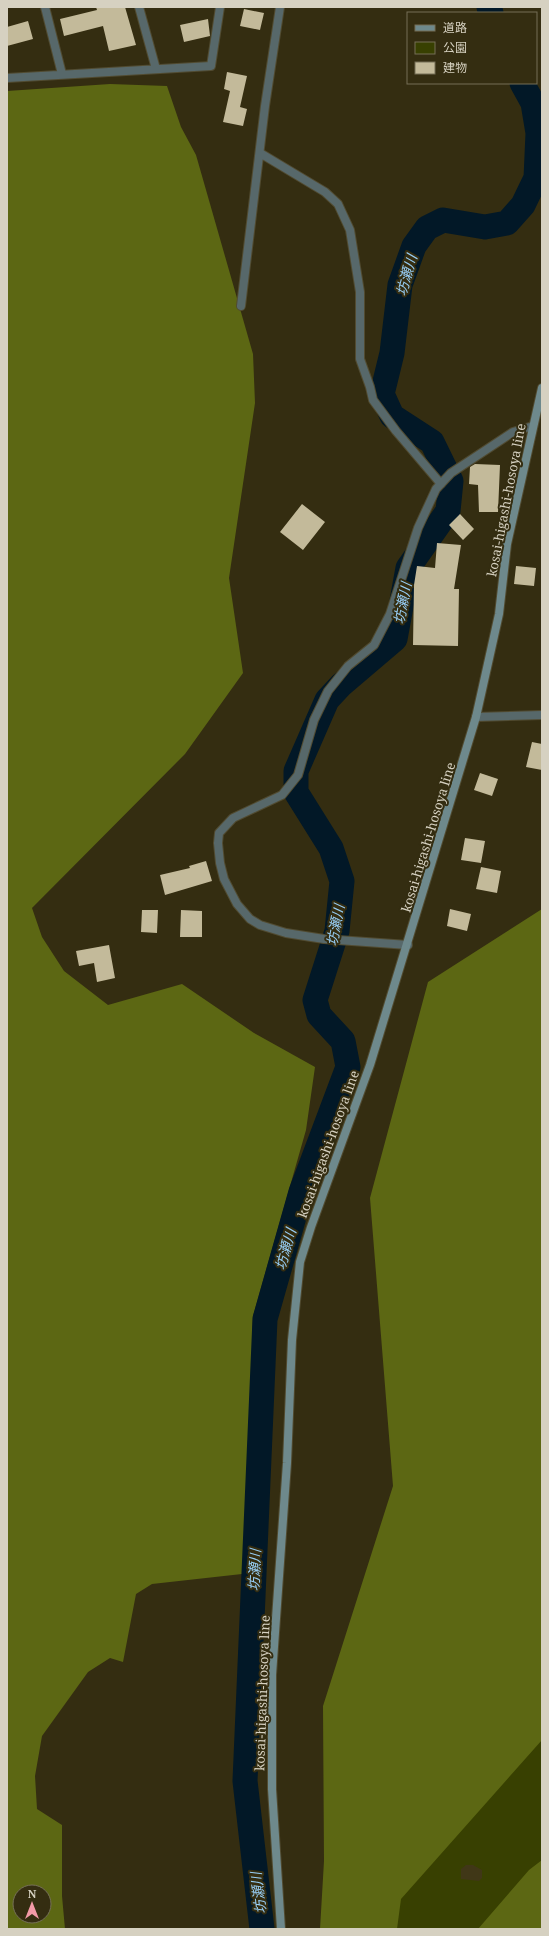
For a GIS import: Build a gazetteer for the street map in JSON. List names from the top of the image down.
{
  "streets": {
    "main road": ["kosai-higashi-hosoya line"]
  },
  "water": ["坊瀬川"],
  "legend": ["道路", "公園", "建物"],
  "north": "top"
}
